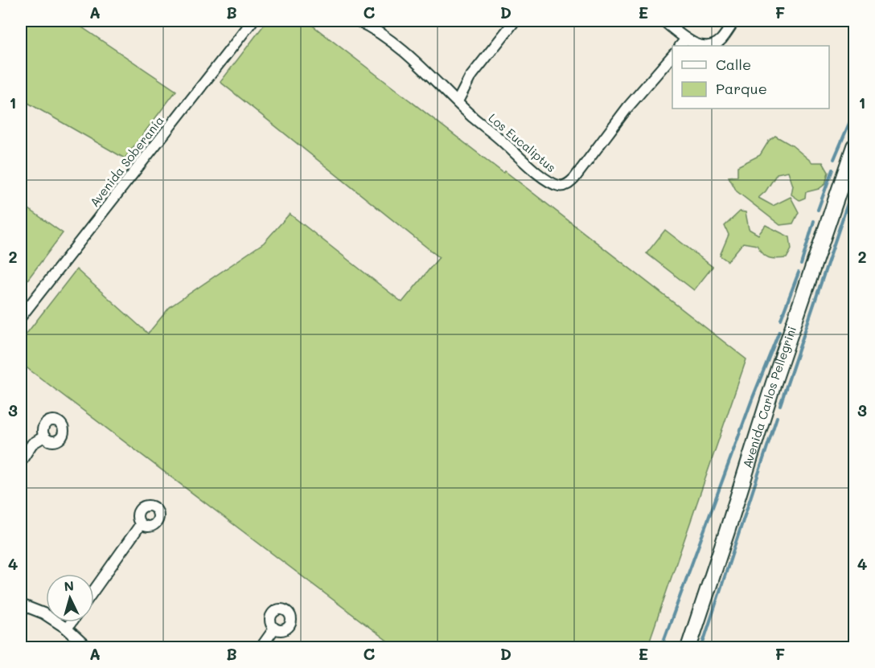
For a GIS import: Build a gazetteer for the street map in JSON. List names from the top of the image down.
{
  "streets": {
    "main road": ["Avenida Carlos Pellegrini"],
    "street": ["Los Eucaliptus", "Avenida Soberanía"]
  },
  "legend": ["Calle", "Parque"],
  "north": "top",
  "grid": {
    "columns": [
      "A",
      "B",
      "C",
      "D",
      "E",
      "F"
    ],
    "rows": [
      "1",
      "2",
      "3",
      "4"
    ]
  }
}
